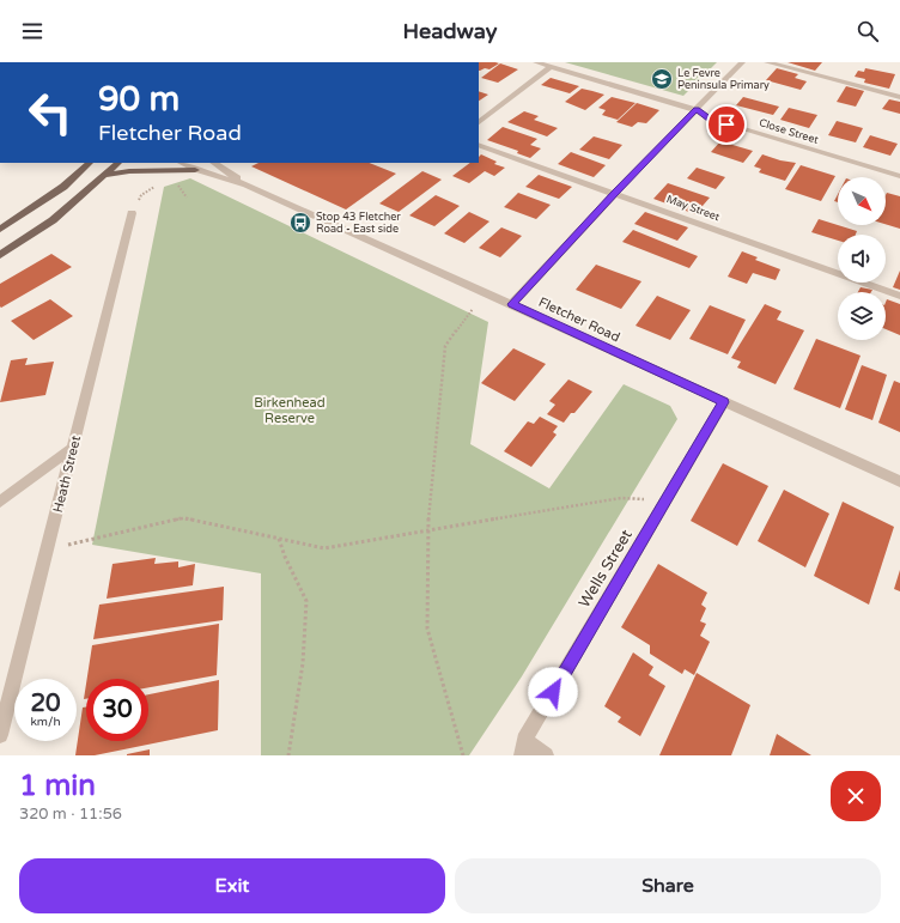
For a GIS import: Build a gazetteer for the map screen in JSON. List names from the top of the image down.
{
  "streets": {
    "street": [
      "Close Street",
      "May Street",
      "Fletcher Road",
      "Heath Street",
      "Wells Street"
    ]
  },
  "crossings": [
    ["Fletcher Road", "Wells Street"]
  ],
  "parks": ["Birkenhead Reserve"],
  "places": {
    "school or university": ["Le Fevre Peninsula Primary"],
    "bus stop": ["Stop 43 Fletcher Road - East side"]
  },
  "north": "bottom right",
  "page": {
    "header": "Headway",
    "turn": ["90 m", "Fletcher Road"],
    "speed": "20 km/h",
    "limit": "30",
    "heading": ["1 min", "320 m · 11:56"],
    "buttons": ["Exit", "Share"]
  }
}
